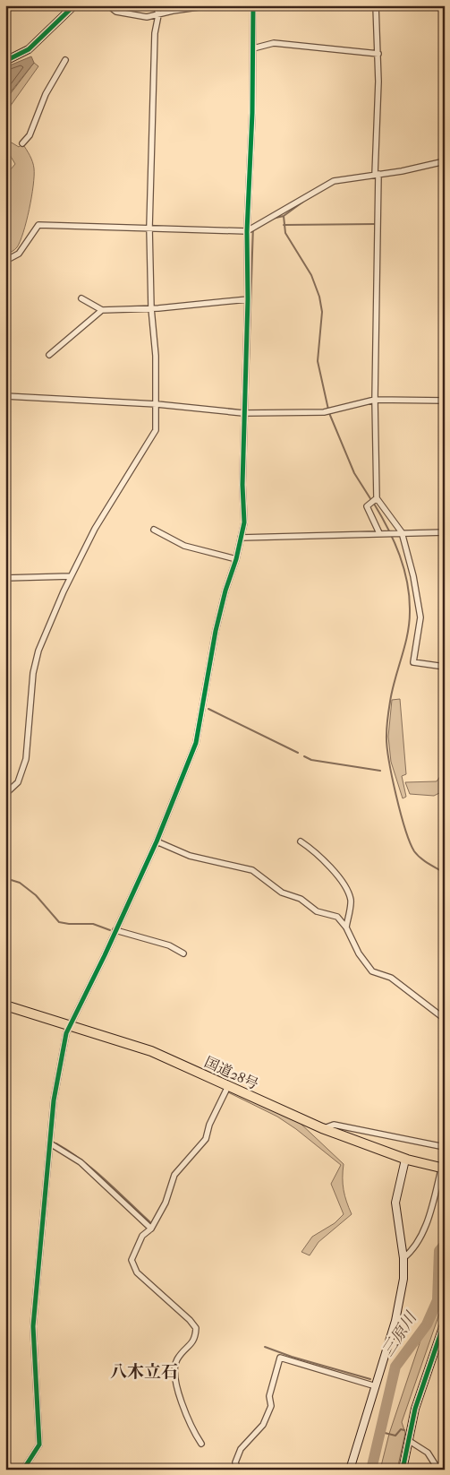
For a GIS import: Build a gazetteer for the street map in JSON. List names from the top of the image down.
{
  "streets": {
    "highway": ["国道28号"]
  },
  "districts": ["八木立石"],
  "water": ["三原川"]
}
